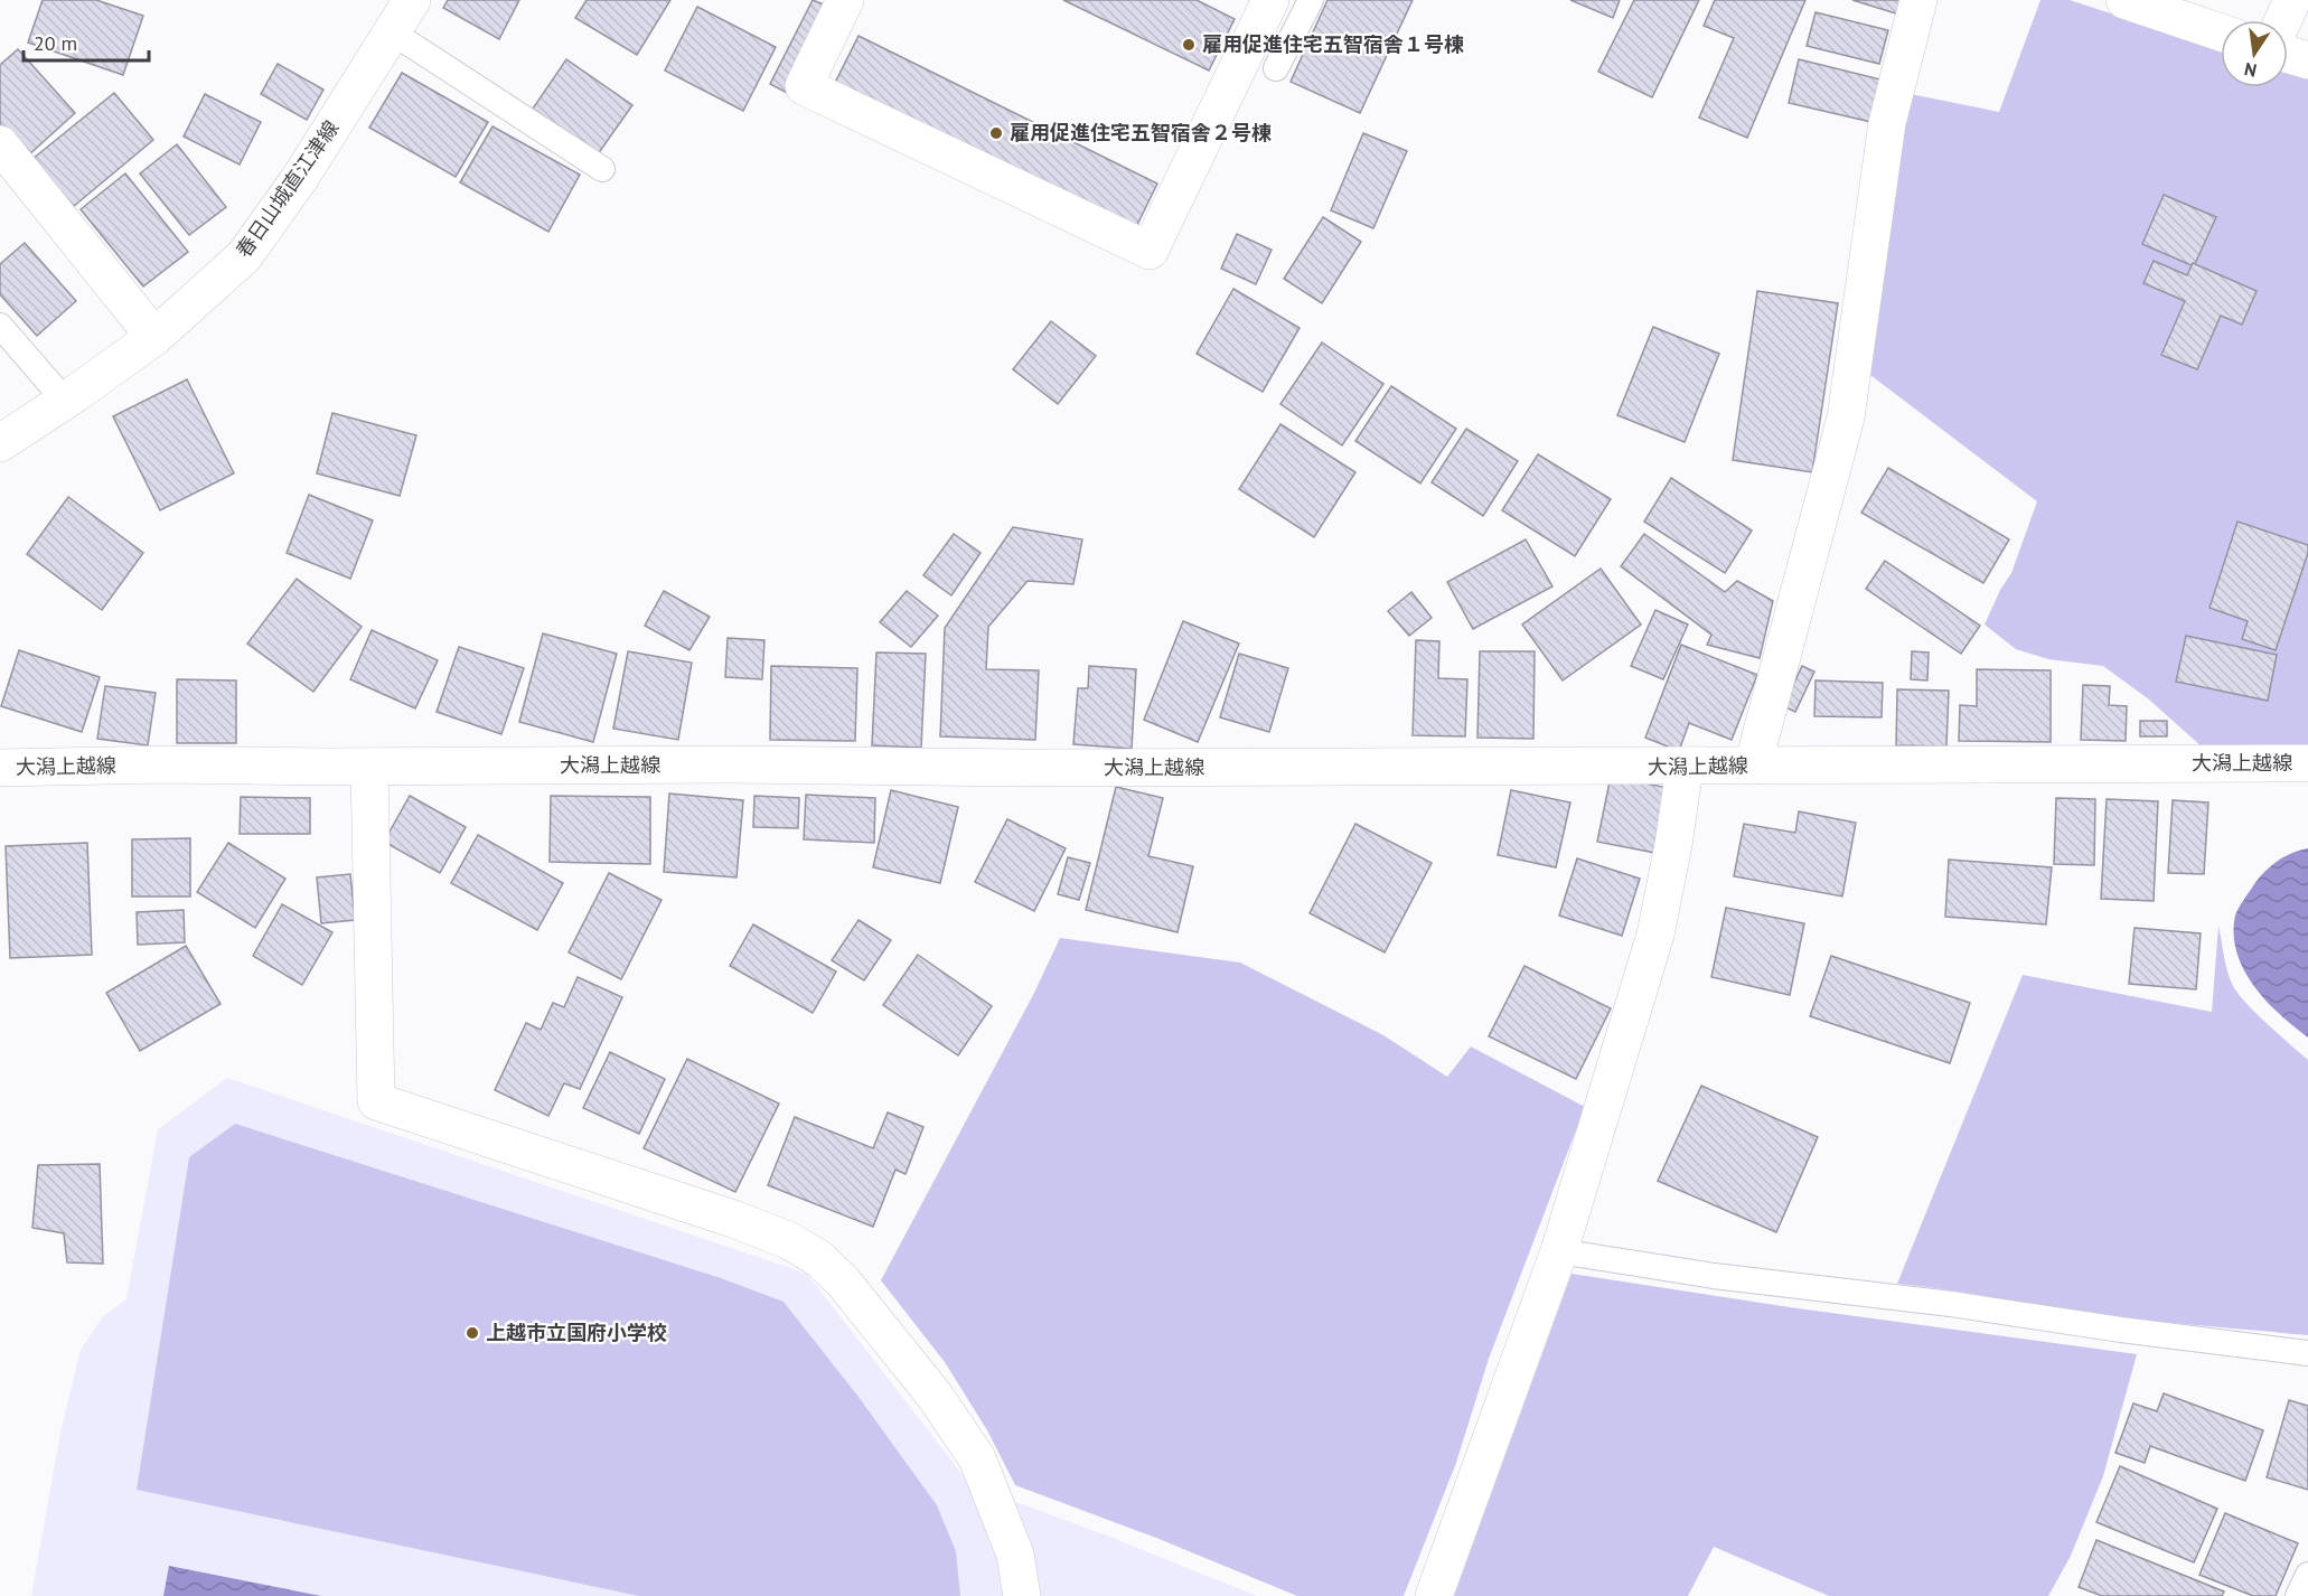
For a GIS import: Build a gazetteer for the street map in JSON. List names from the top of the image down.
{
  "streets": {
    "street": ["春日山城直江津線", "大潟上越線"]
  },
  "places": ["雇用促進住宅五智宿舎１号棟", "雇用促進住宅五智宿舎２号棟", "上越市立国府小学校"],
  "scale_bar": "20 m",
  "north": "bottom"
}
